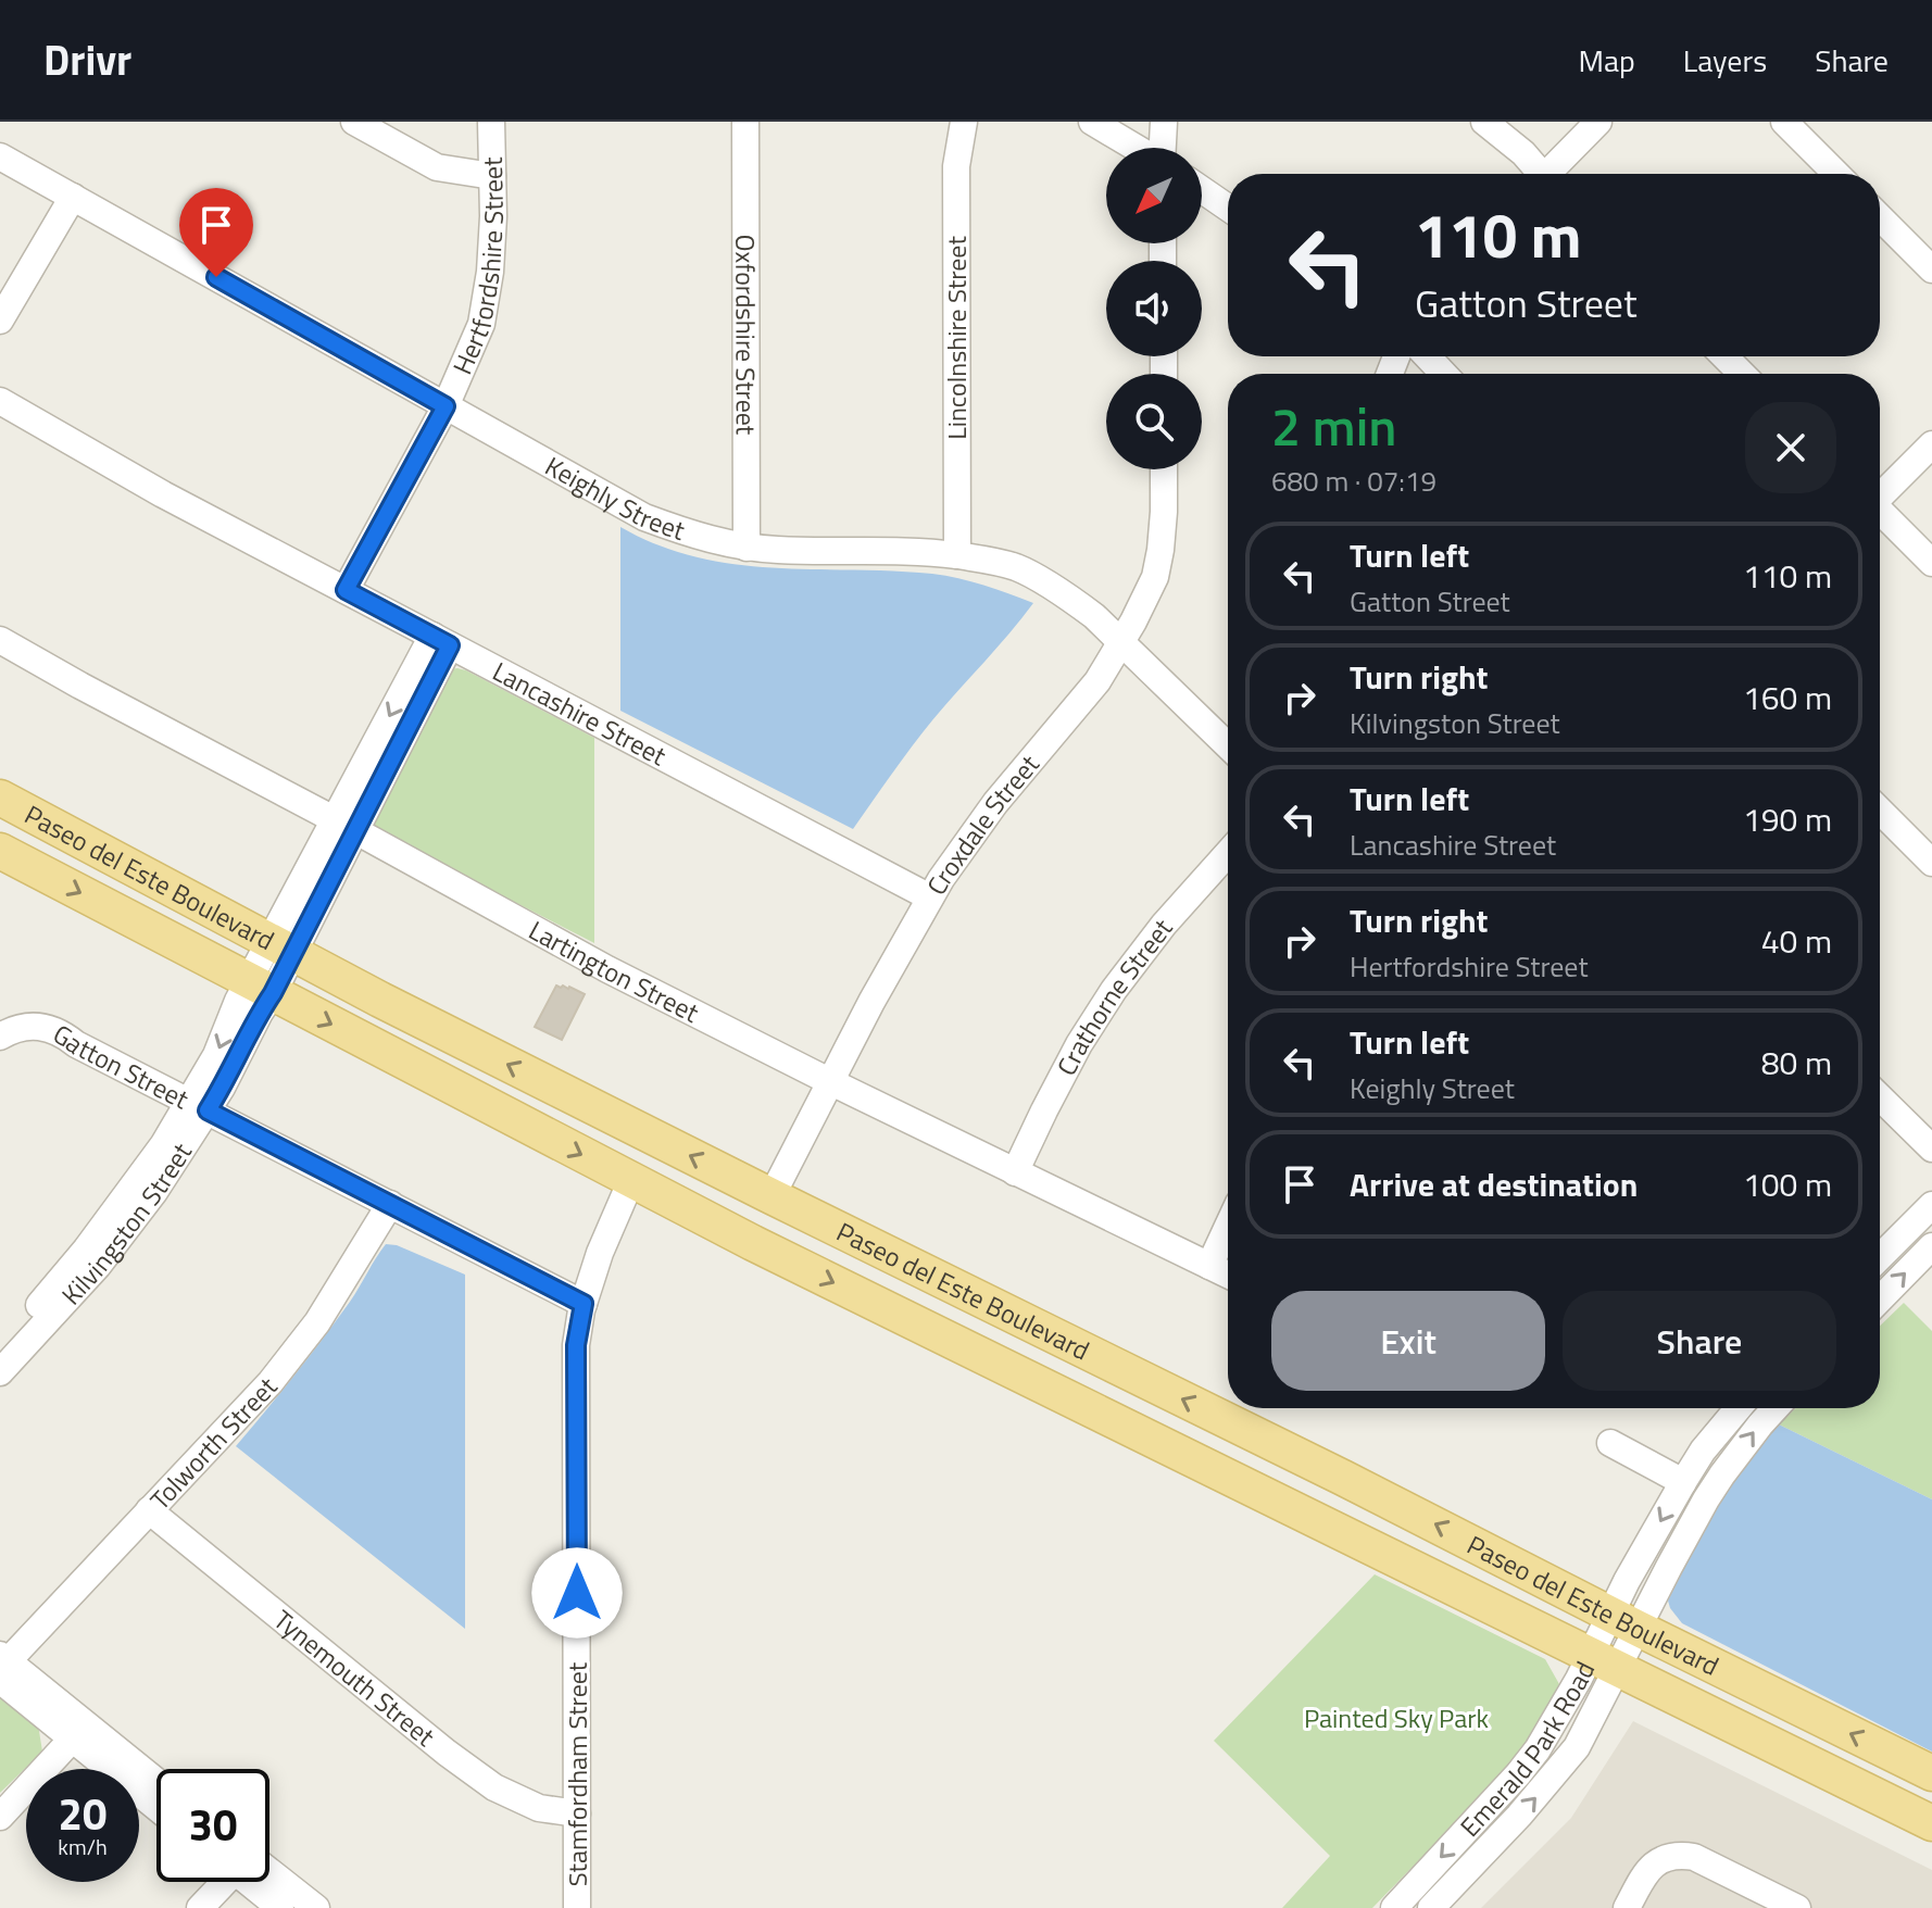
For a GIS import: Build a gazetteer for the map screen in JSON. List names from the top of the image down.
{
  "streets": {
    "main road": ["Paseo del Este Boulevard"],
    "street": [
      "Hertfordshire Street",
      "Oxfordshire Street",
      "Lincolnshire Street",
      "Keighly Street",
      "Lancashire Street",
      "Croxdale Street",
      "Lartington Street",
      "Crathorne Street",
      "Gatton Street",
      "Kilvingston Street",
      "Tolworth Street",
      "Tynemouth Street",
      "Emerald Park Road",
      "Stamfordham Street"
    ]
  },
  "crossings": [
    ["Hertfordshire Street", "Keighly Street"],
    ["Hertfordshire Street", "Lancashire Street"],
    ["Oxfordshire Street", "Keighly Street"],
    ["Lincolnshire Street", "Keighly Street"],
    ["Keighly Street", "Croxdale Street"],
    ["Lancashire Street", "Croxdale Street"],
    ["Lancashire Street", "Kilvingston Street"],
    ["Croxdale Street", "Paseo del Este Boulevard"],
    ["Croxdale Street", "Lartington Street"],
    ["Paseo del Este Boulevard", "Kilvingston Street"],
    ["Paseo del Este Boulevard", "Emerald Park Road"],
    ["Paseo del Este Boulevard", "Stamfordham Street"],
    ["Lartington Street", "Crathorne Street"],
    ["Lartington Street", "Kilvingston Street"],
    ["Gatton Street", "Kilvingston Street"],
    ["Gatton Street", "Tolworth Street"],
    ["Gatton Street", "Stamfordham Street"],
    ["Tolworth Street", "Tynemouth Street"],
    ["Tynemouth Street", "Stamfordham Street"]
  ],
  "parks": ["Painted Sky Park"],
  "north": "bottom left",
  "page": {
    "header": "Drivr",
    "nav": ["Map", "Layers", "Share"],
    "turn": ["110 m", "Gatton Street"],
    "heading": ["2 min", "680 m · 07:19"],
    "list": [
      {
        "name": "Turn left",
        "note": "Gatton Street",
        "value": "110 m"
      },
      {
        "name": "Turn right",
        "note": "Kilvingston Street",
        "value": "160 m"
      },
      {
        "name": "Turn left",
        "note": "Lancashire Street",
        "value": "190 m"
      },
      {
        "name": "Turn right",
        "note": "Hertfordshire Street",
        "value": "40 m"
      },
      {
        "name": "Turn left",
        "note": "Keighly Street",
        "value": "80 m"
      },
      {
        "name": "Arrive at destination",
        "value": "100 m"
      }
    ],
    "buttons": ["Exit", "Share"],
    "speed": "20 km/h",
    "limit": "30"
  }
}
